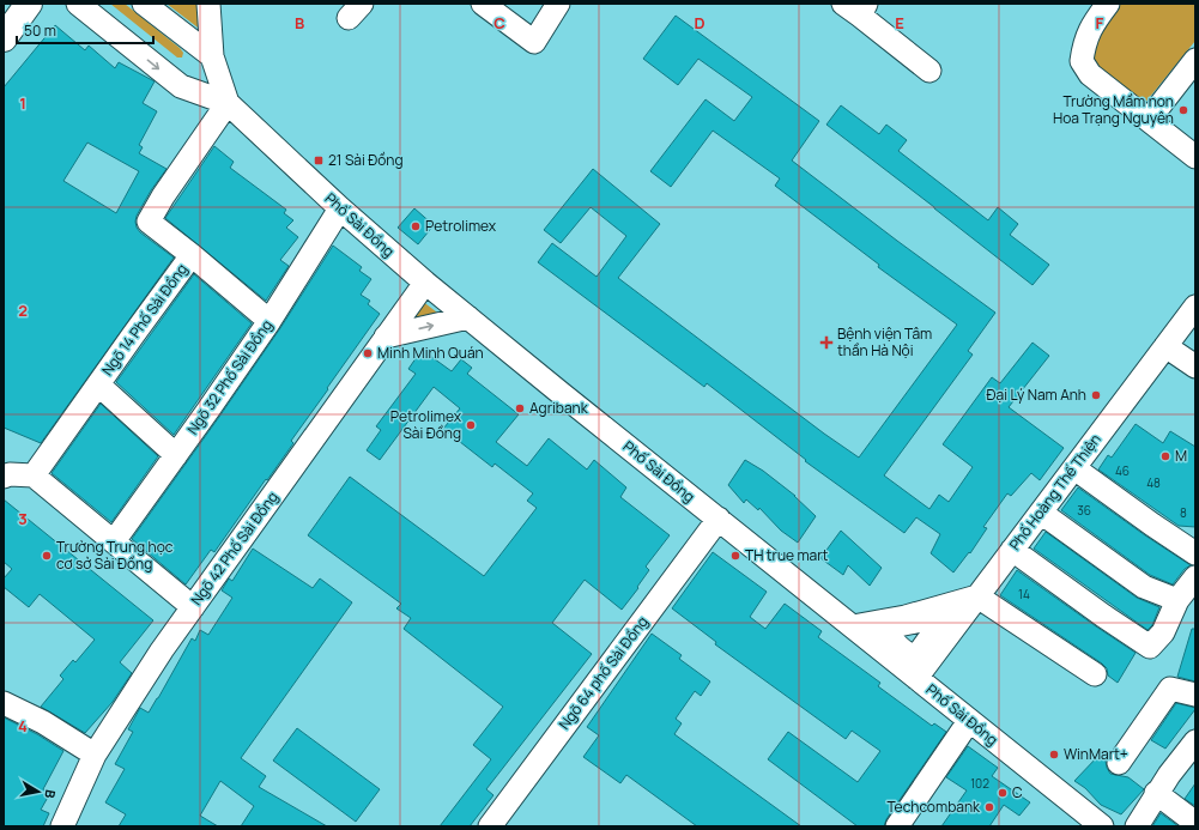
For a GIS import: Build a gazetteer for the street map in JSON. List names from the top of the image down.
{
  "streets": {
    "street": [
      "Phố Sài Đồng",
      "Ngõ 14 Phố Sài Đồng",
      "Ngõ 32 Phố Sài Đồng",
      "Phố Hoàng Thế Thiện",
      "Ngõ 42 Phố Sài Đồng",
      "Ngõ 64 phố Sài Đồng"
    ]
  },
  "crossings": [
    ["Phố Sài Đồng", "Ngõ 14 Phố Sài Đồng"],
    ["Phố Sài Đồng", "Ngõ 32 Phố Sài Đồng"],
    ["Phố Sài Đồng", "Phố Hoàng Thế Thiện"],
    ["Phố Sài Đồng", "Ngõ 42 Phố Sài Đồng"],
    ["Phố Sài Đồng", "Ngõ 64 phố Sài Đồng"],
    ["Ngõ 14 Phố Sài Đồng", "Ngõ 32 Phố Sài Đồng"]
  ],
  "places": {
    "other": [
      "Trường Mầm non Hoa Trạng Nguyên",
      "Petrolimex",
      "Minh Minh Quán",
      "Đại Lý Nam Anh",
      "Agribank",
      "Petrolimex Sài Đồng",
      "M",
      "Trường Trung học cơ sở Sài Đồng",
      "TH true mart",
      "WinMart+",
      "C",
      "Techcombank"
    ],
    "transit": ["21 Sài Đồng"],
    "health": ["Bệnh viện Tâm thần Hà Nội"]
  },
  "house_numbers": [
    "46",
    "48",
    "36",
    "8",
    "14",
    "102"
  ],
  "scale_bar": "50 m",
  "north": "right",
  "grid": {
    "columns": [
      "B",
      "C",
      "D",
      "E",
      "F"
    ],
    "rows": [
      "1",
      "2",
      "3",
      "4"
    ]
  }
}
